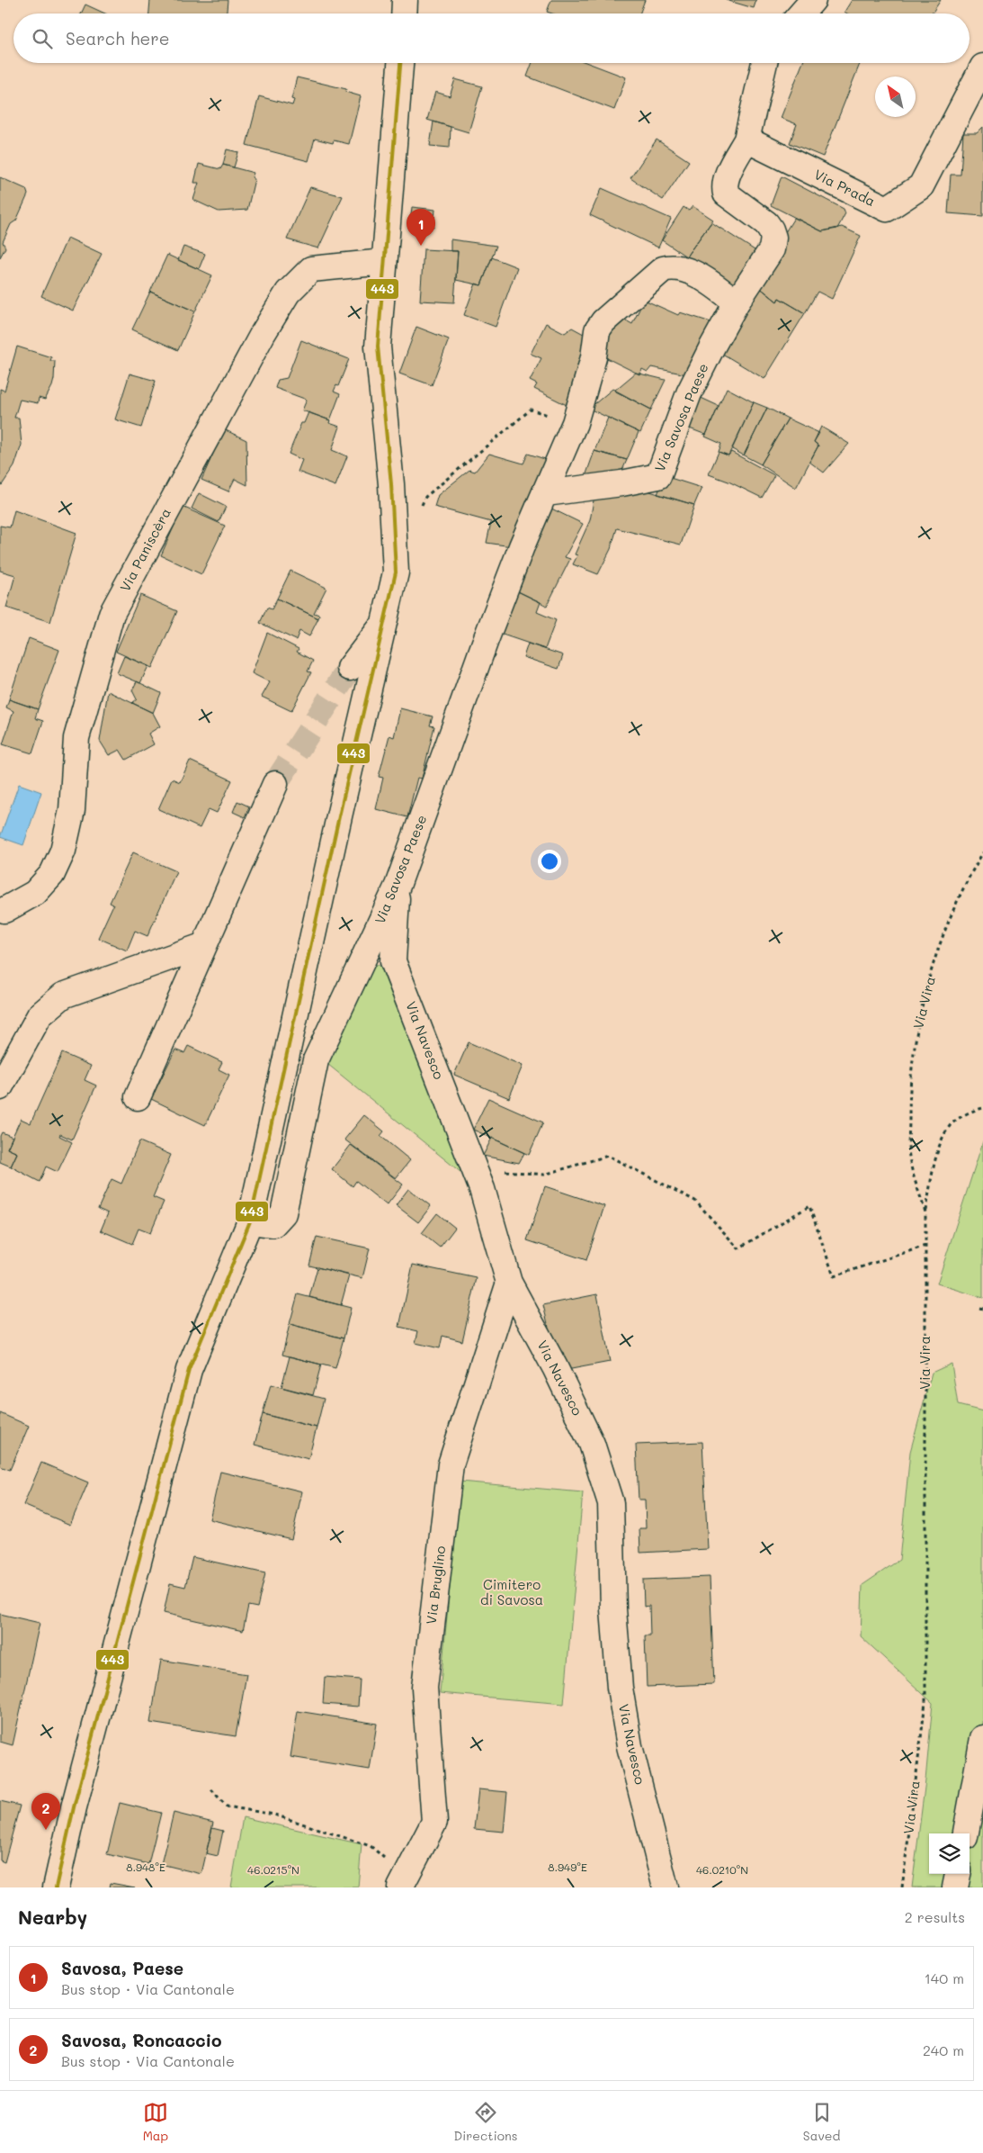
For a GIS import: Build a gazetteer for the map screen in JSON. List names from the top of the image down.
{
  "streets": {
    "street": [
      "Via Prada",
      "Via Savosa Paese",
      "Via Paniscèra",
      "Via Navesco",
      "Via Bruglino"
    ],
    "path": ["Via Vira"]
  },
  "crossings": [
    ["Via Savosa Paese", "Via Navesco"],
    ["Via Navesco", "Via Bruglino"]
  ],
  "parks": ["Cimitero di Savosa"],
  "lines": ["transit line 443"],
  "north": "top left",
  "page": {
    "search": "Search here",
    "pins": ["1", "2"],
    "heading": ["Nearby", "2 results"],
    "list": [
      {
        "mark": "1",
        "name": "Savosa, Paese",
        "note": "Bus stop · Via Cantonale",
        "value": "140 m"
      },
      {
        "mark": "2",
        "name": "Savosa, Roncaccio",
        "note": "Bus stop · Via Cantonale",
        "value": "240 m"
      }
    ],
    "nav": ["Map", "Directions", "Saved"]
  },
  "coordinates": [
    "8.948°E",
    "8.949°E",
    "46.0215°N",
    "46.0210°N"
  ]
}
